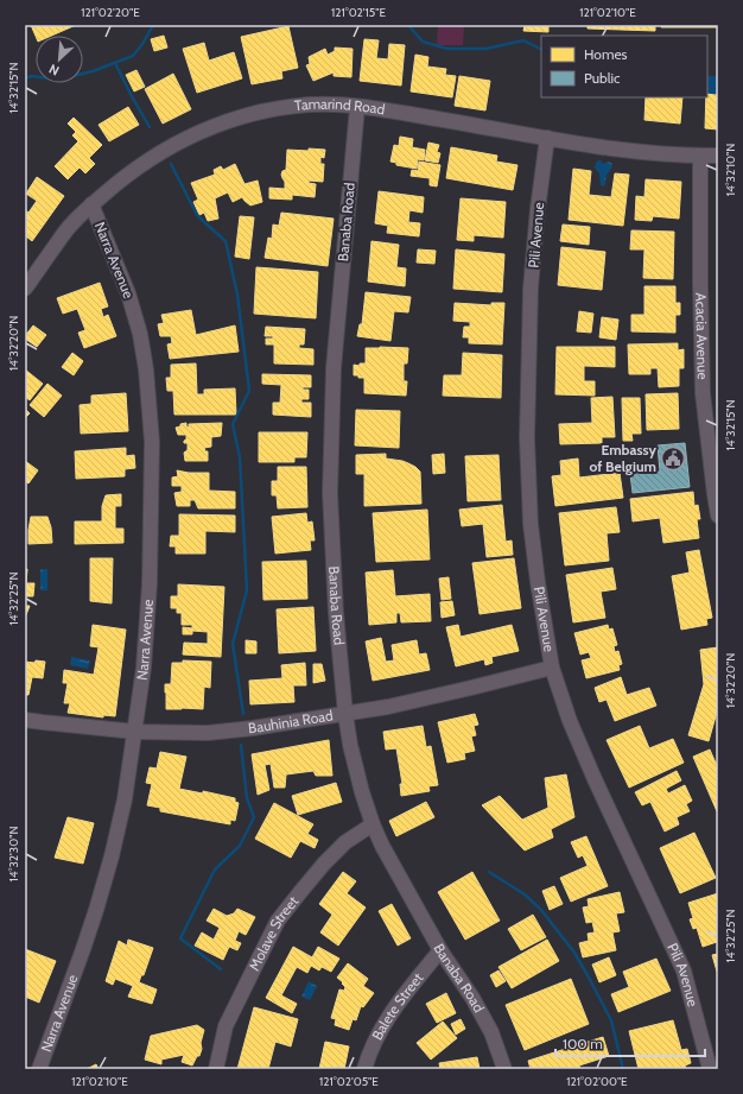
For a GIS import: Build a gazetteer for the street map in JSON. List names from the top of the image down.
{
  "streets": {
    "street": [
      "Tamarind Road",
      "Banaba Road",
      "Pili Avenue",
      "Narra Avenue",
      "Acacia Avenue",
      "Bauhinia Road",
      "Molave Street",
      "Balete Street"
    ]
  },
  "crossings": [
    ["Tamarind Road", "Banaba Road"],
    ["Tamarind Road", "Pili Avenue"],
    ["Tamarind Road", "Narra Avenue"],
    ["Tamarind Road", "Acacia Avenue"],
    ["Banaba Road", "Bauhinia Road"],
    ["Banaba Road", "Molave Street"],
    ["Banaba Road", "Balete Street"],
    ["Pili Avenue", "Bauhinia Road"],
    ["Narra Avenue", "Bauhinia Road"]
  ],
  "places": {
    "public building": ["Embassy of Belgium"]
  },
  "legend": ["Homes", "Public"],
  "scale_bar": "100 m",
  "north": "bottom left",
  "coordinates": [
    "121°02'20\"E",
    "121°02'15\"E",
    "121°02'10\"E",
    "14°32'15\"N",
    "14°32'10\"N",
    "14°32'20\"N",
    "14°32'25\"N",
    "14°32'30\"N",
    "121°02'05\"E",
    "121°02'00\"E"
  ]
}
